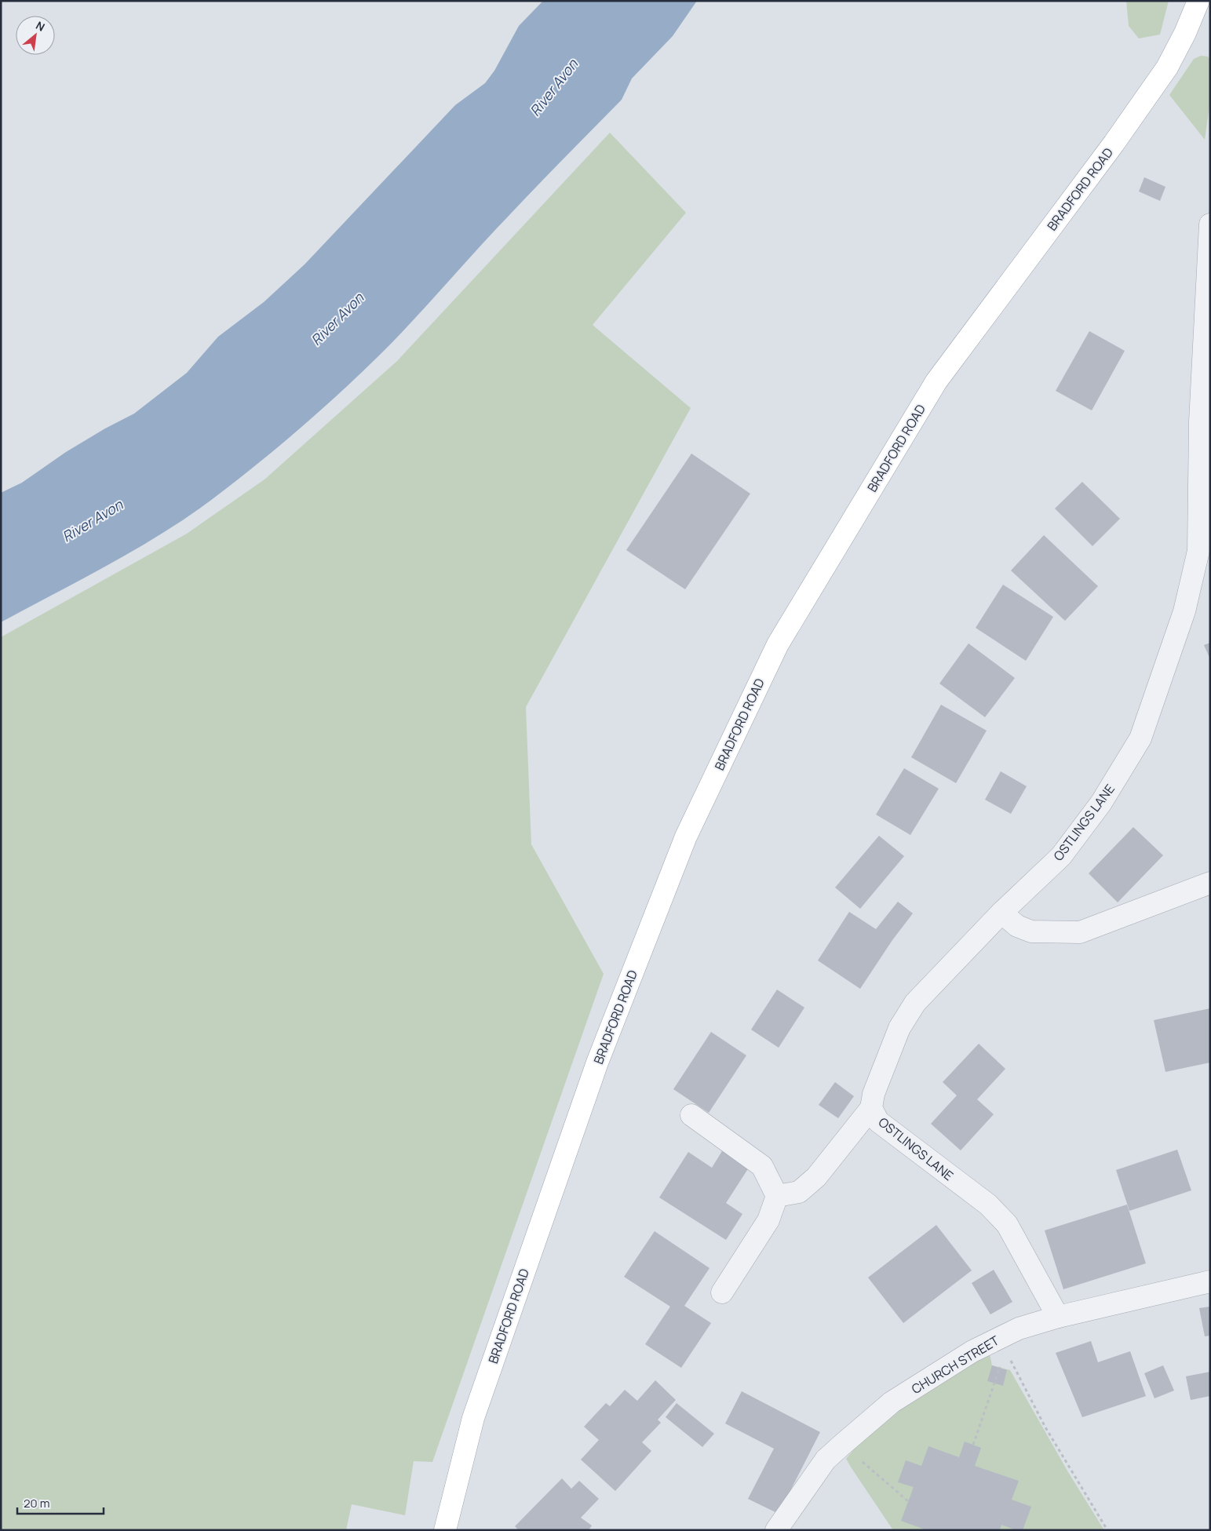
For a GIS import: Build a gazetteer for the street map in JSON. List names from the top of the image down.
{
  "streets": {
    "main road": ["BRADFORD ROAD"],
    "street": ["OSTLINGS LANE", "CHURCH STREET"]
  },
  "crossings": [
    ["OSTLINGS LANE", "CHURCH STREET"]
  ],
  "water": ["River Avon"],
  "scale_bar": "20 m",
  "north": "top right"
}
